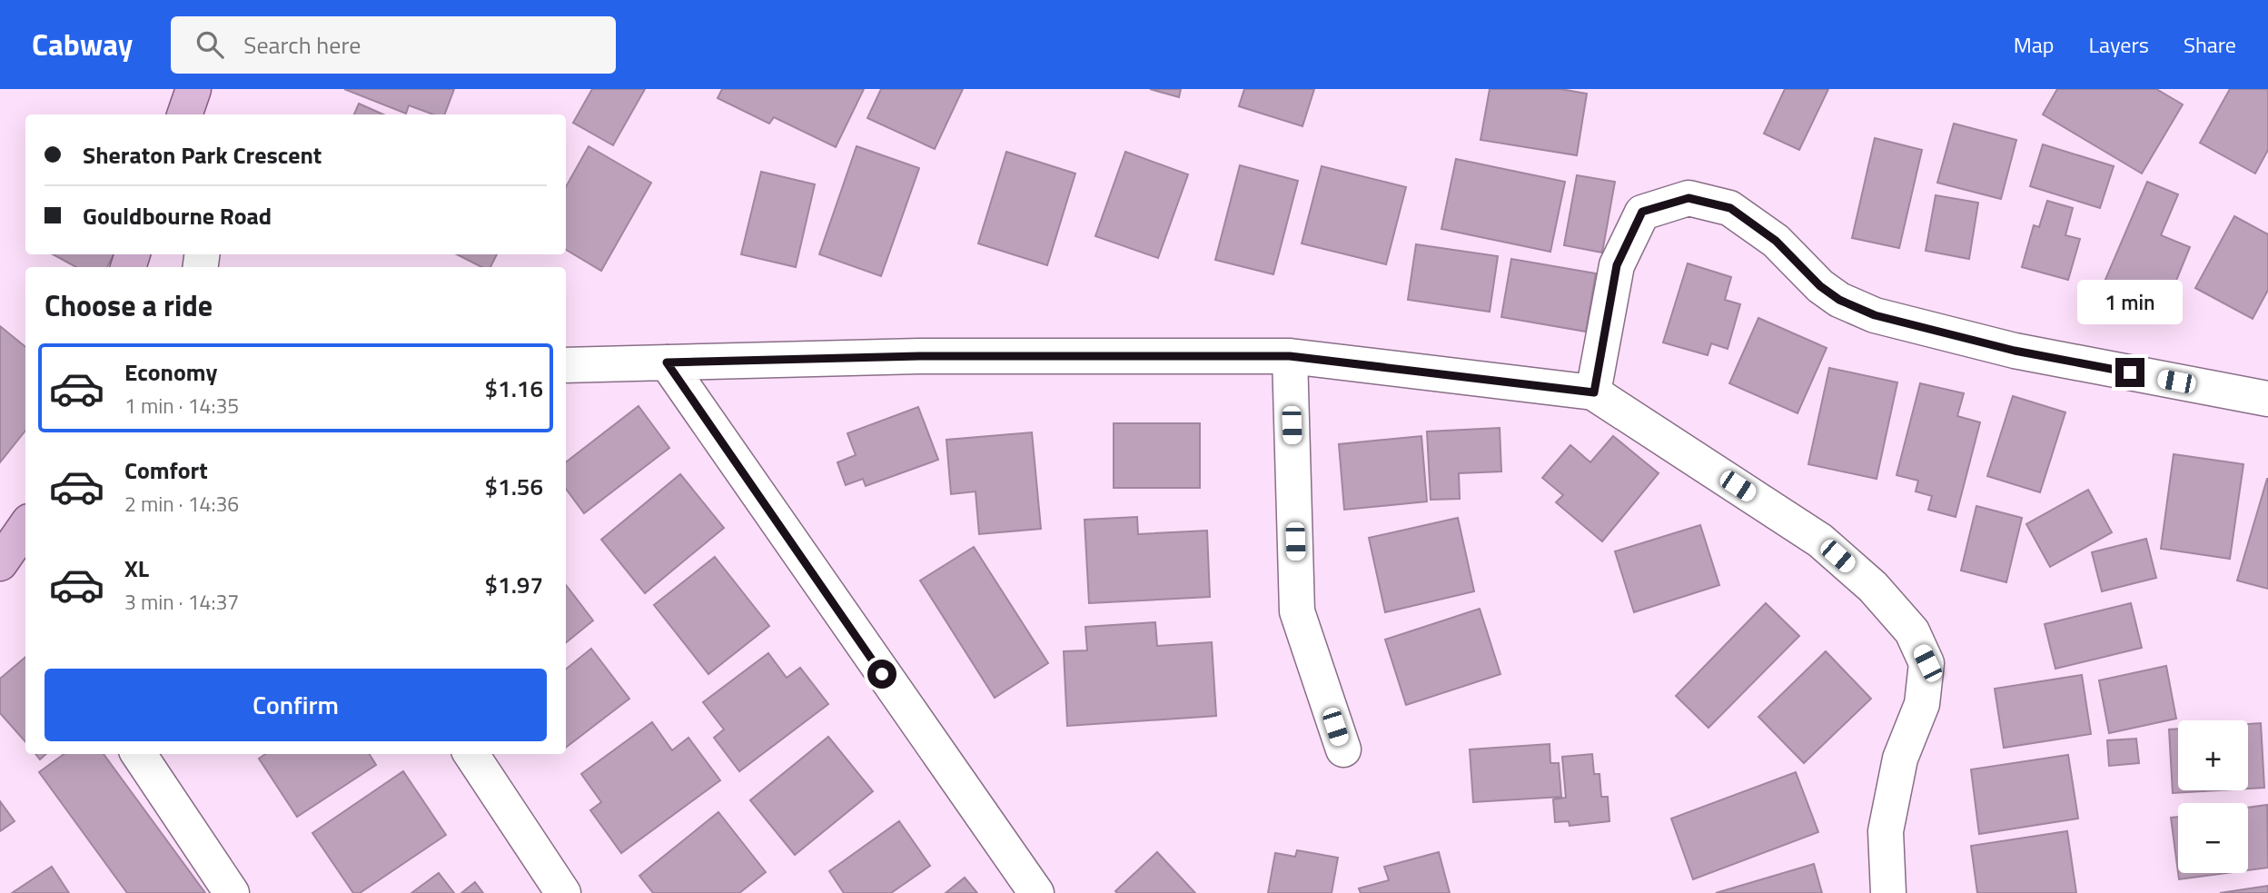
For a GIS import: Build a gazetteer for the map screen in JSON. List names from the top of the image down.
{
  "page": {
    "header": "Cabway",
    "search": "Search here",
    "nav": ["Map", "Layers", "Share"],
    "banner": ["Sheraton Park Crescent", "Gouldbourne Road"],
    "heading": "Choose a ride",
    "bubble": "1 min",
    "list": [
      {
        "name": "Economy",
        "note": "1 min · 14:35",
        "value": "$1.16"
      },
      {
        "name": "Comfort",
        "note": "2 min · 14:36",
        "value": "$1.56"
      },
      {
        "name": "XL",
        "note": "3 min · 14:37",
        "value": "$1.97"
      }
    ],
    "buttons": "Confirm",
    "map_buttons": ["+", "−"]
  }
}
